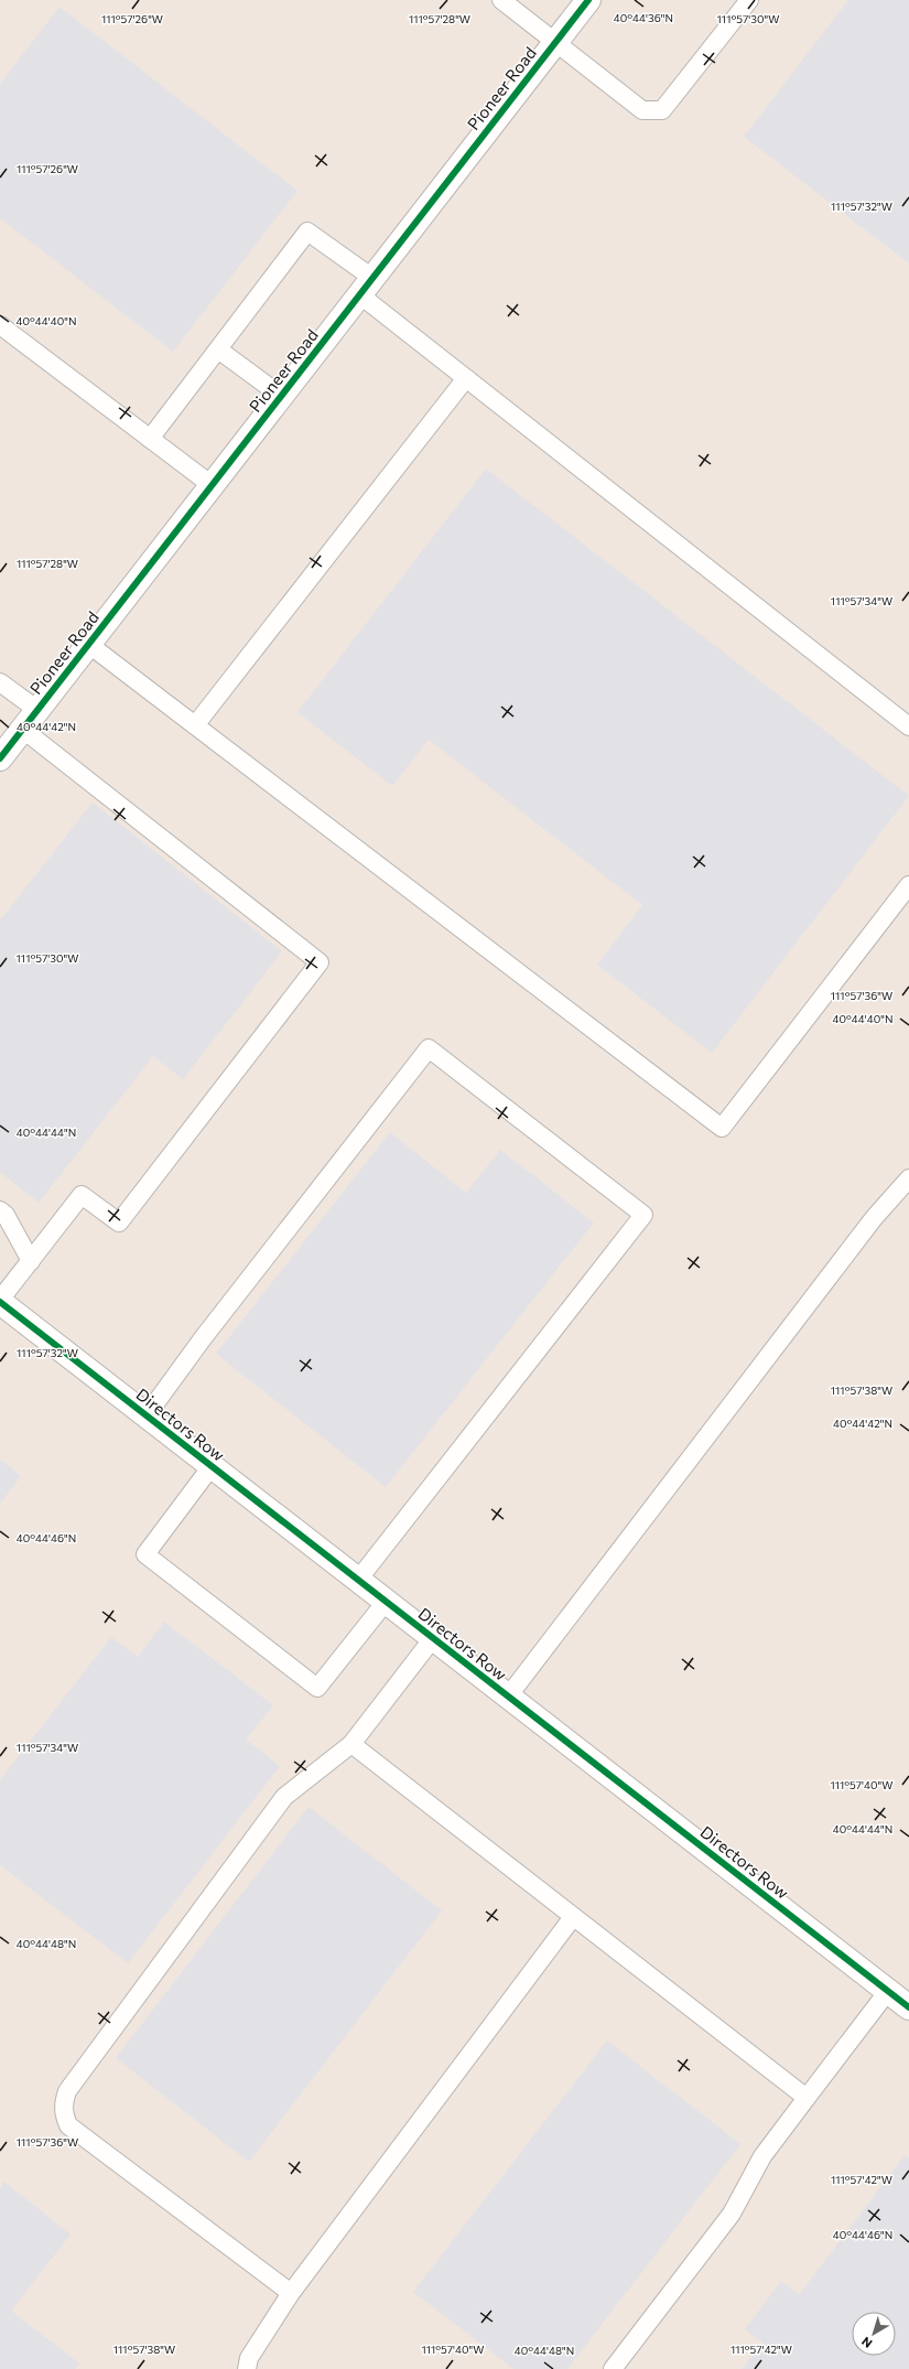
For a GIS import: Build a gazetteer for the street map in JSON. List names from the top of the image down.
{
  "streets": {
    "street": ["Pioneer Road", "Directors Row"]
  },
  "north": "bottom left",
  "coordinates": [
    "40°44'36\"N",
    "111°57'26\"W",
    "111°57'28\"W",
    "111°57'30\"W",
    "111°57'32\"W",
    "40°44'40\"N",
    "111°57'34\"W",
    "40°44'42\"N",
    "111°57'36\"W",
    "40°44'44\"N",
    "111°57'38\"W",
    "40°44'46\"N",
    "111°57'40\"W",
    "40°44'48\"N",
    "111°57'42\"W"
  ]
}
